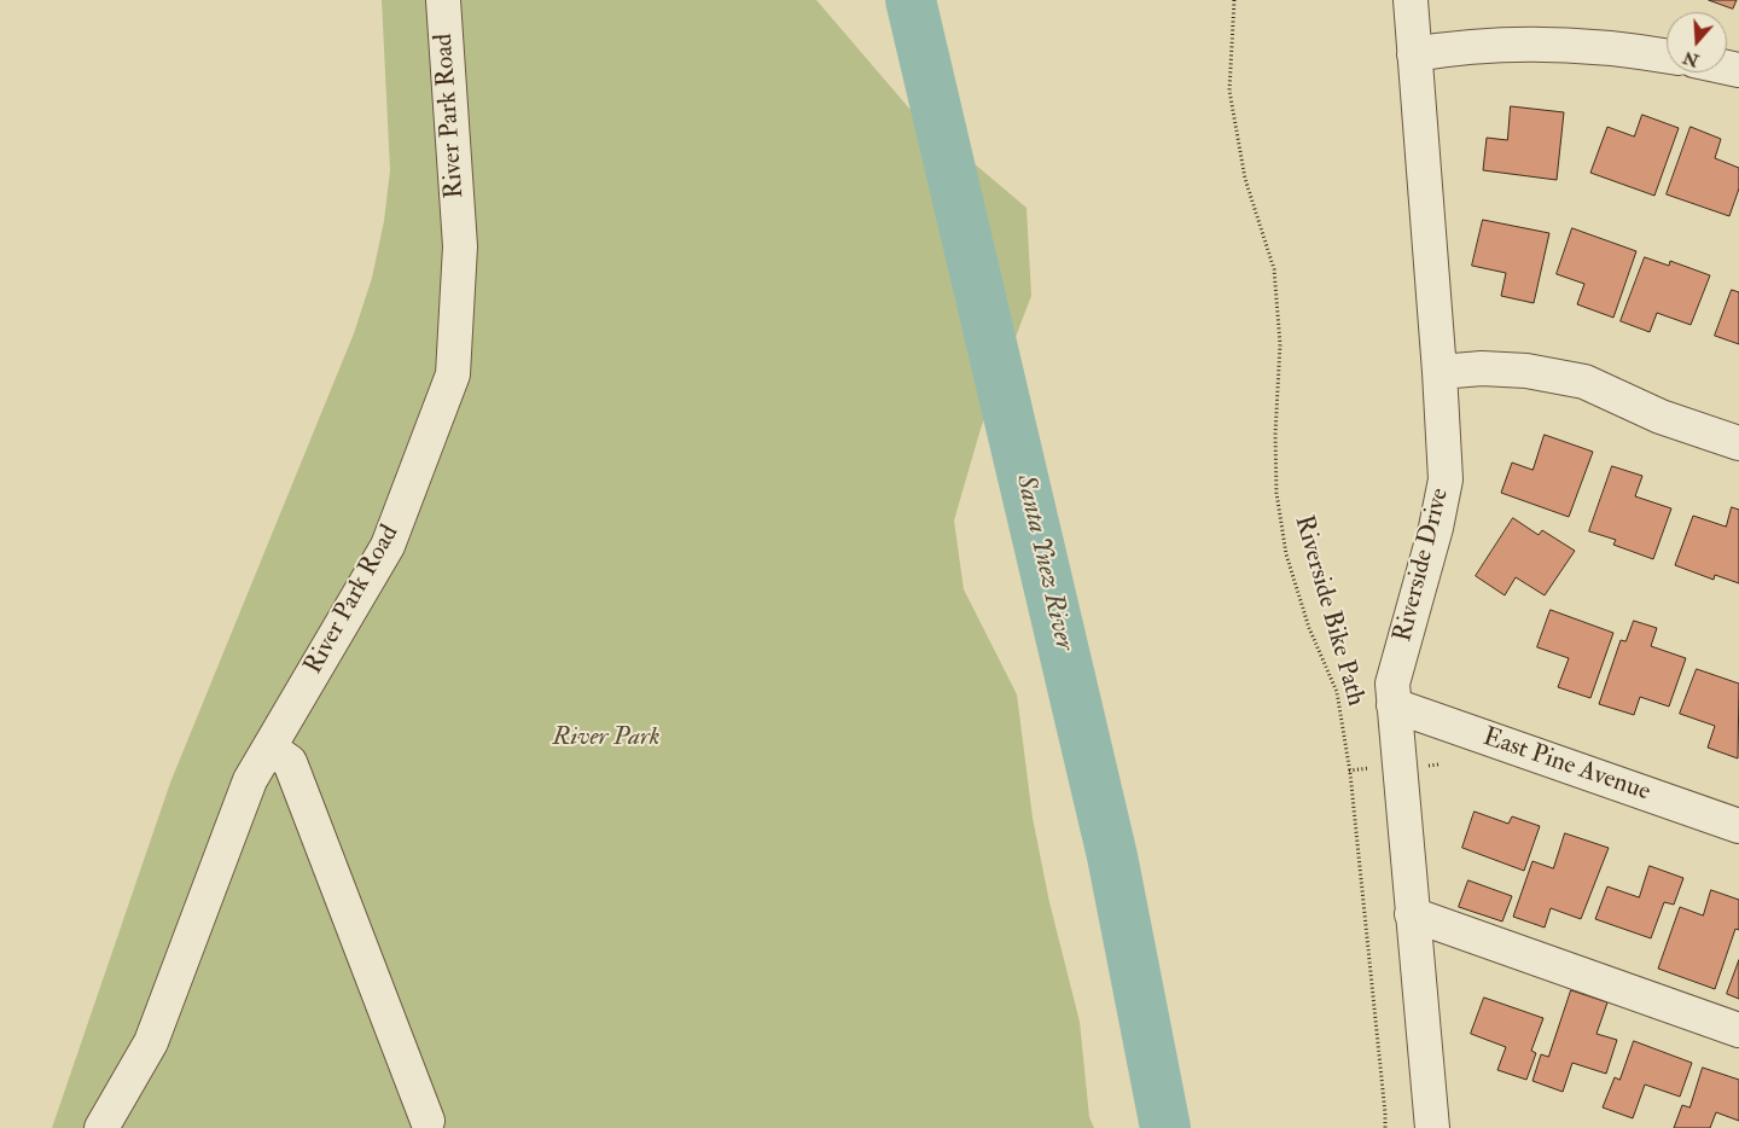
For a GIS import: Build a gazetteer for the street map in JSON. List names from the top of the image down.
{
  "streets": {
    "street": ["River Park Road", "Riverside Drive", "East Pine Avenue"],
    "path": ["Riverside Bike Path"]
  },
  "crossings": [
    ["Riverside Drive", "East Pine Avenue"]
  ],
  "water": ["Santa Ynez River"],
  "parks": ["River Park"],
  "north": "bottom"
}
